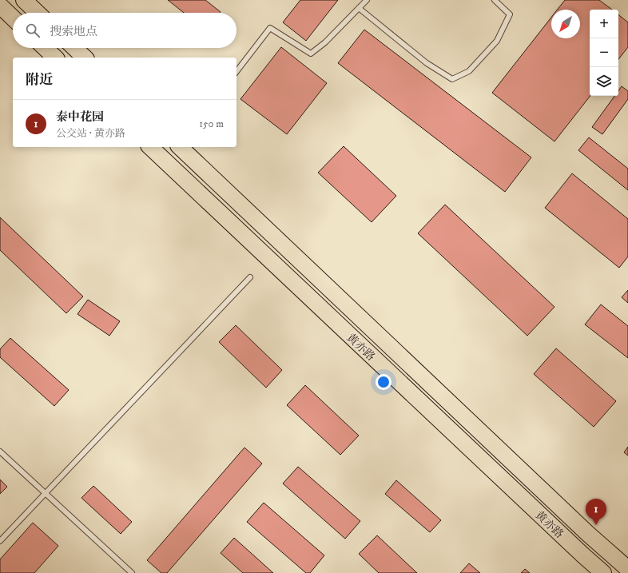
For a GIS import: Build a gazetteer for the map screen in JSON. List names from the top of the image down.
{
  "streets": {
    "main road": ["黄亦路"]
  },
  "north": "bottom left",
  "page": {
    "map_buttons": ["+", "−"],
    "search": "搜索地点",
    "heading": "附近",
    "list": [
      {
        "mark": "1",
        "name": "泰中花园",
        "note": "公交站 · 黄亦路",
        "value": "150 m"
      }
    ],
    "pins": "1"
  }
}
